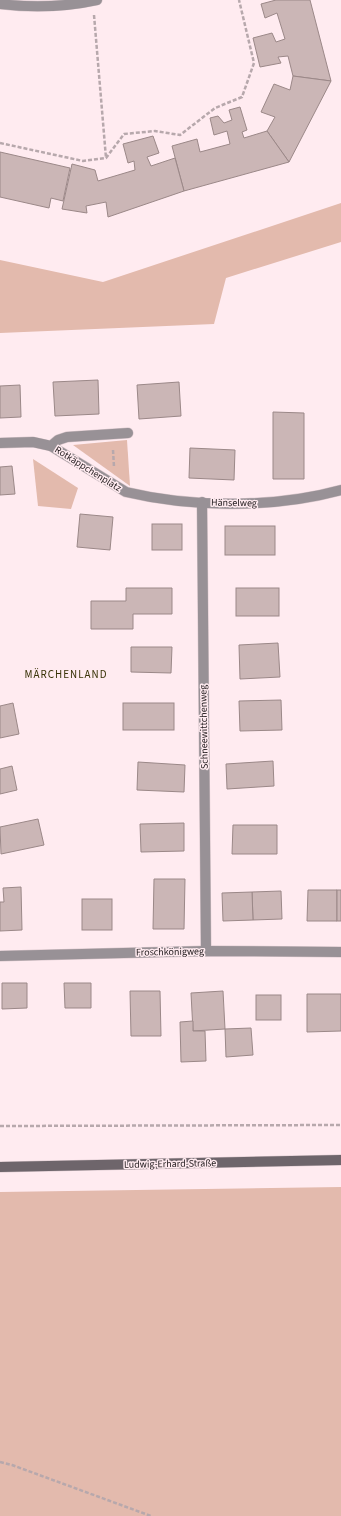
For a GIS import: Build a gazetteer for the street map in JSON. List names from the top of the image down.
{
  "streets": {
    "main road": ["Ludwig-Erhard-Straße"],
    "street": [
      "Rotkäppchenplatz",
      "Hänselweg",
      "Schneewittchenweg",
      "Froschkönigweg"
    ]
  },
  "crossings": [
    ["Rotkäppchenplatz", "Hänselweg"],
    ["Hänselweg", "Schneewittchenweg"],
    ["Schneewittchenweg", "Froschkönigweg"]
  ],
  "districts": ["MÄRCHENLAND"]
}
